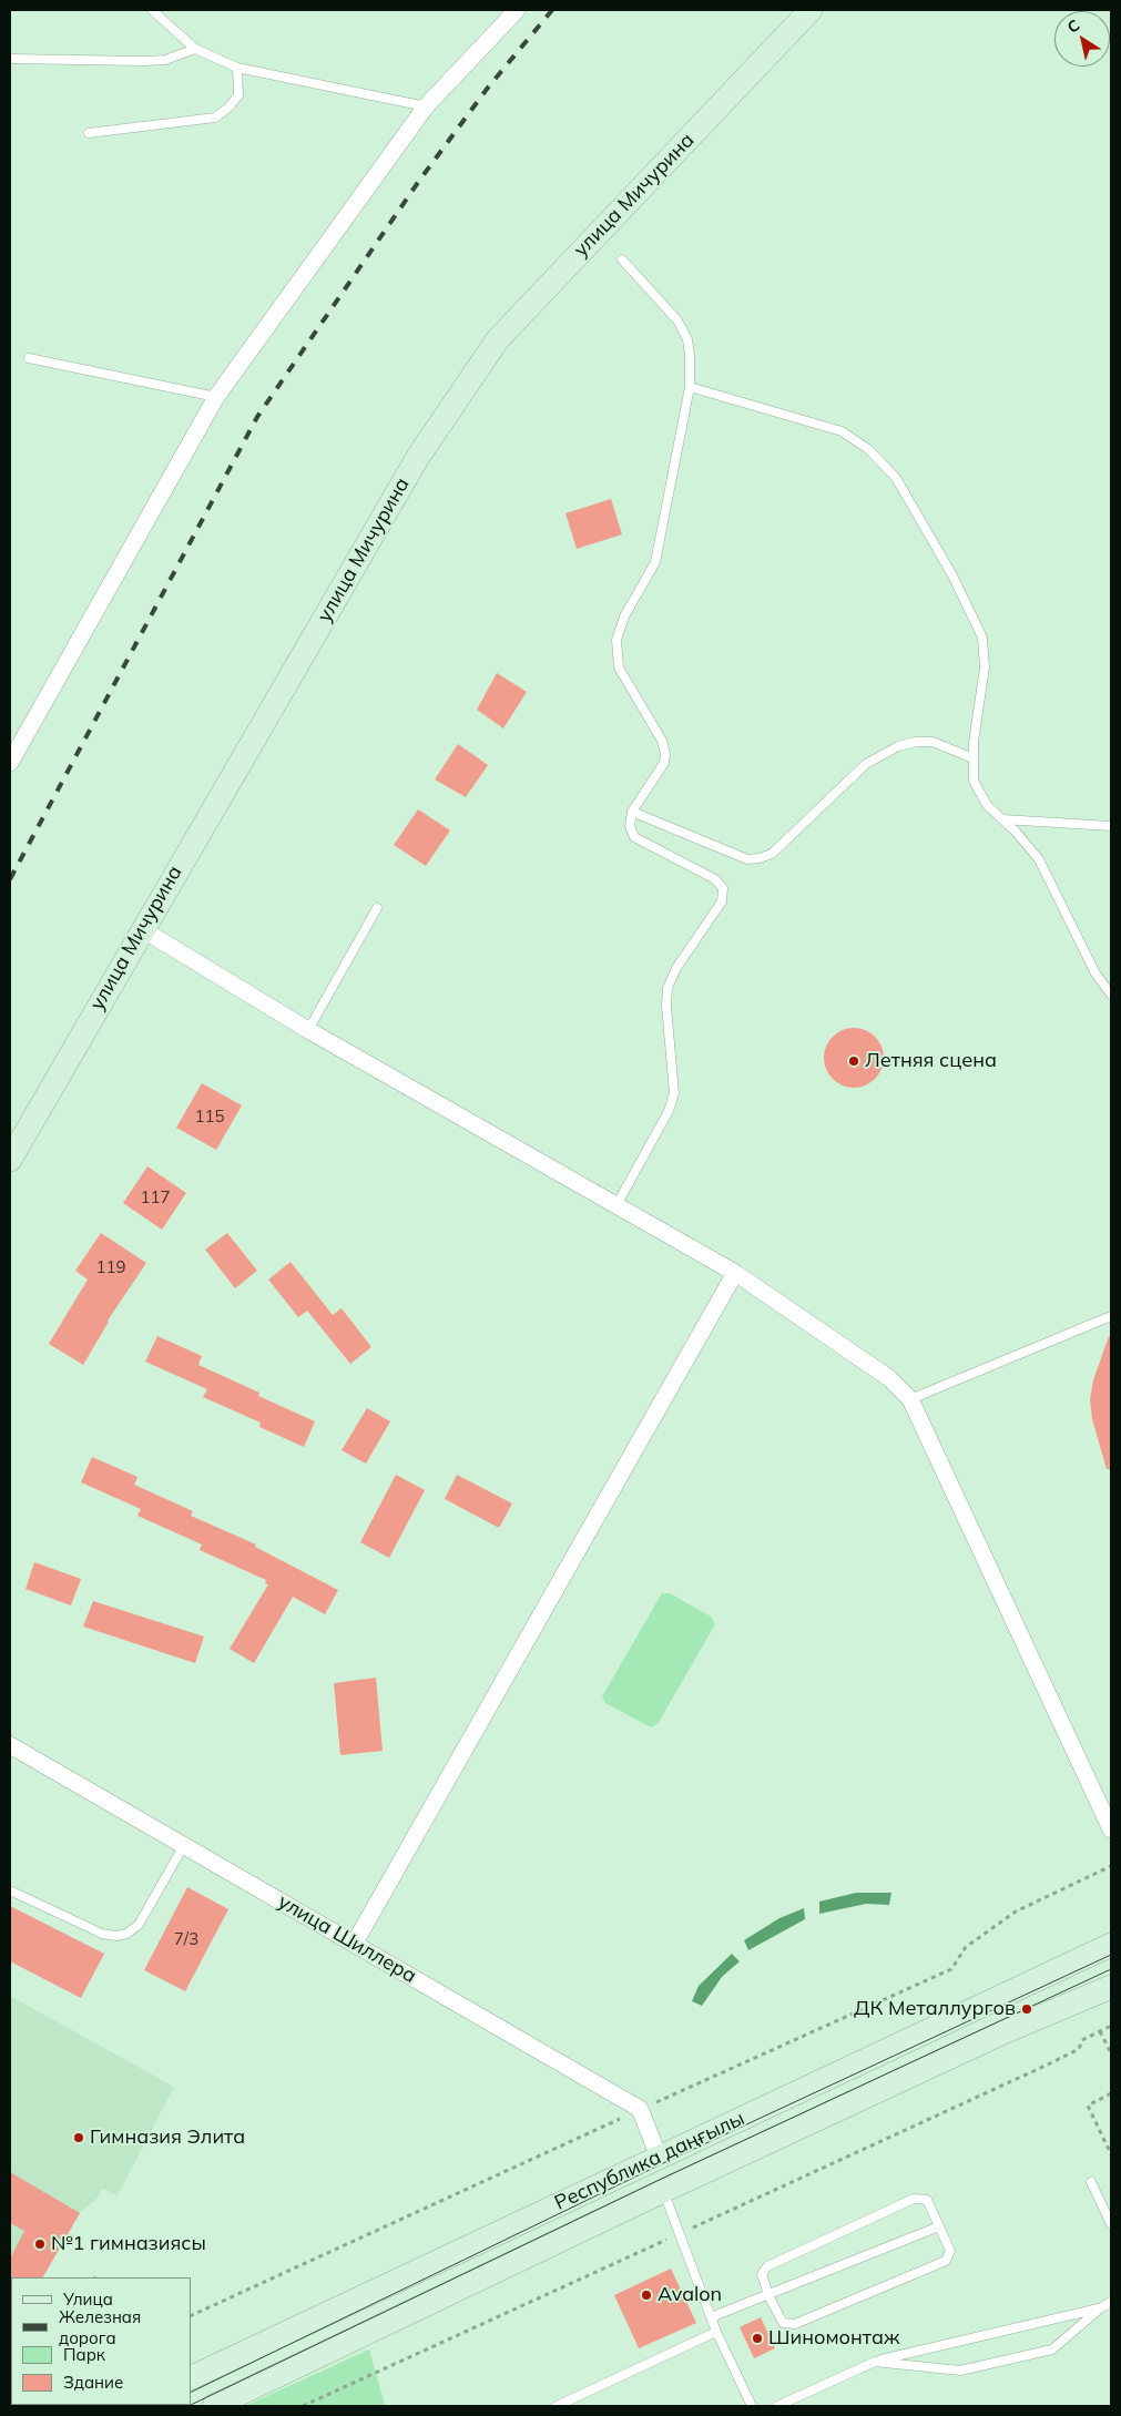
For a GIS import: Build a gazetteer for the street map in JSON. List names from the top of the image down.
{
  "streets": {
    "main road": ["улица Мичурина", "Республика даңғылы"],
    "street": ["улица Шиллера"]
  },
  "crossings": [
    ["улица Шиллера", "Республика даңғылы"]
  ],
  "places": [
    "Летняя сцена",
    "ДК Металлургов",
    "Гимназия Элита",
    "№1 гимназиясы",
    "Avalon",
    "Шиномонтаж"
  ],
  "house_numbers": [
    "115",
    "117",
    "119",
    "7/3"
  ],
  "legend": [
    "Улица",
    "Железная дорога",
    "Парк",
    "Здание"
  ],
  "north": "top left"
}
